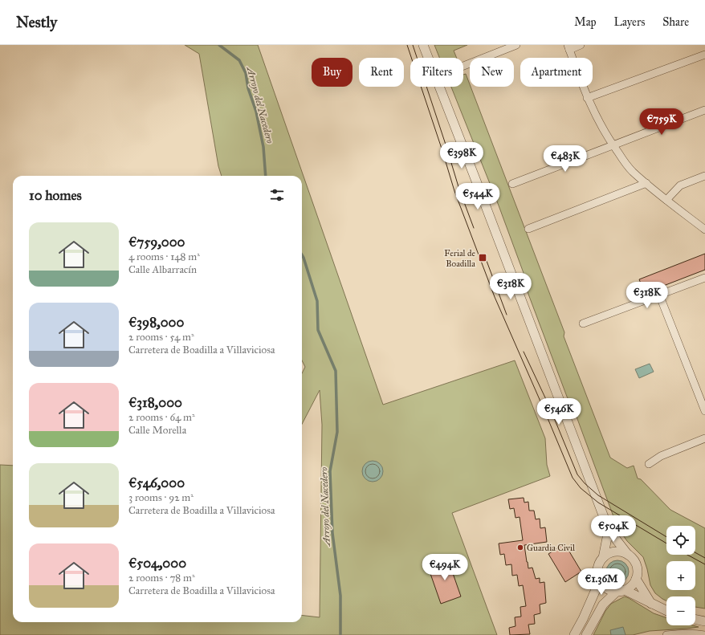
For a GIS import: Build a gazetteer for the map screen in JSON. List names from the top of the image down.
{
  "water": ["Arroyo del Nacedero"],
  "places": {
    "transit": ["Ferial de Boadilla"],
    "other": ["Guardia Civil"]
  },
  "page": {
    "header": "Nestly",
    "nav": ["Map", "Layers", "Share"],
    "chip": [
      "Buy",
      "Rent",
      "Filters",
      "New",
      "Apartment"
    ],
    "price": [
      "€759K",
      "€398K",
      "€483K",
      "€544K",
      "€318K",
      "€318K",
      "€546K",
      "€504K",
      "€494K",
      "€1.36M"
    ],
    "heading": "10 homes",
    "list": [
      {
        "name": "€759,000",
        "note": "4 rooms · 148 m² · Calle Albarracín"
      },
      {
        "name": "€398,000",
        "note": "2 rooms · 54 m² · Carretera de Boadilla a Villaviciosa"
      },
      {
        "name": "€318,000",
        "note": "2 rooms · 64 m² · Calle Morella"
      },
      {
        "name": "€546,000",
        "note": "3 rooms · 92 m² · Carretera de Boadilla a Villaviciosa"
      },
      {
        "name": "€504,000",
        "note": "2 rooms · 78 m² · Carretera de Boadilla a Villaviciosa"
      }
    ],
    "map_buttons": ["+", "−"]
  }
}
